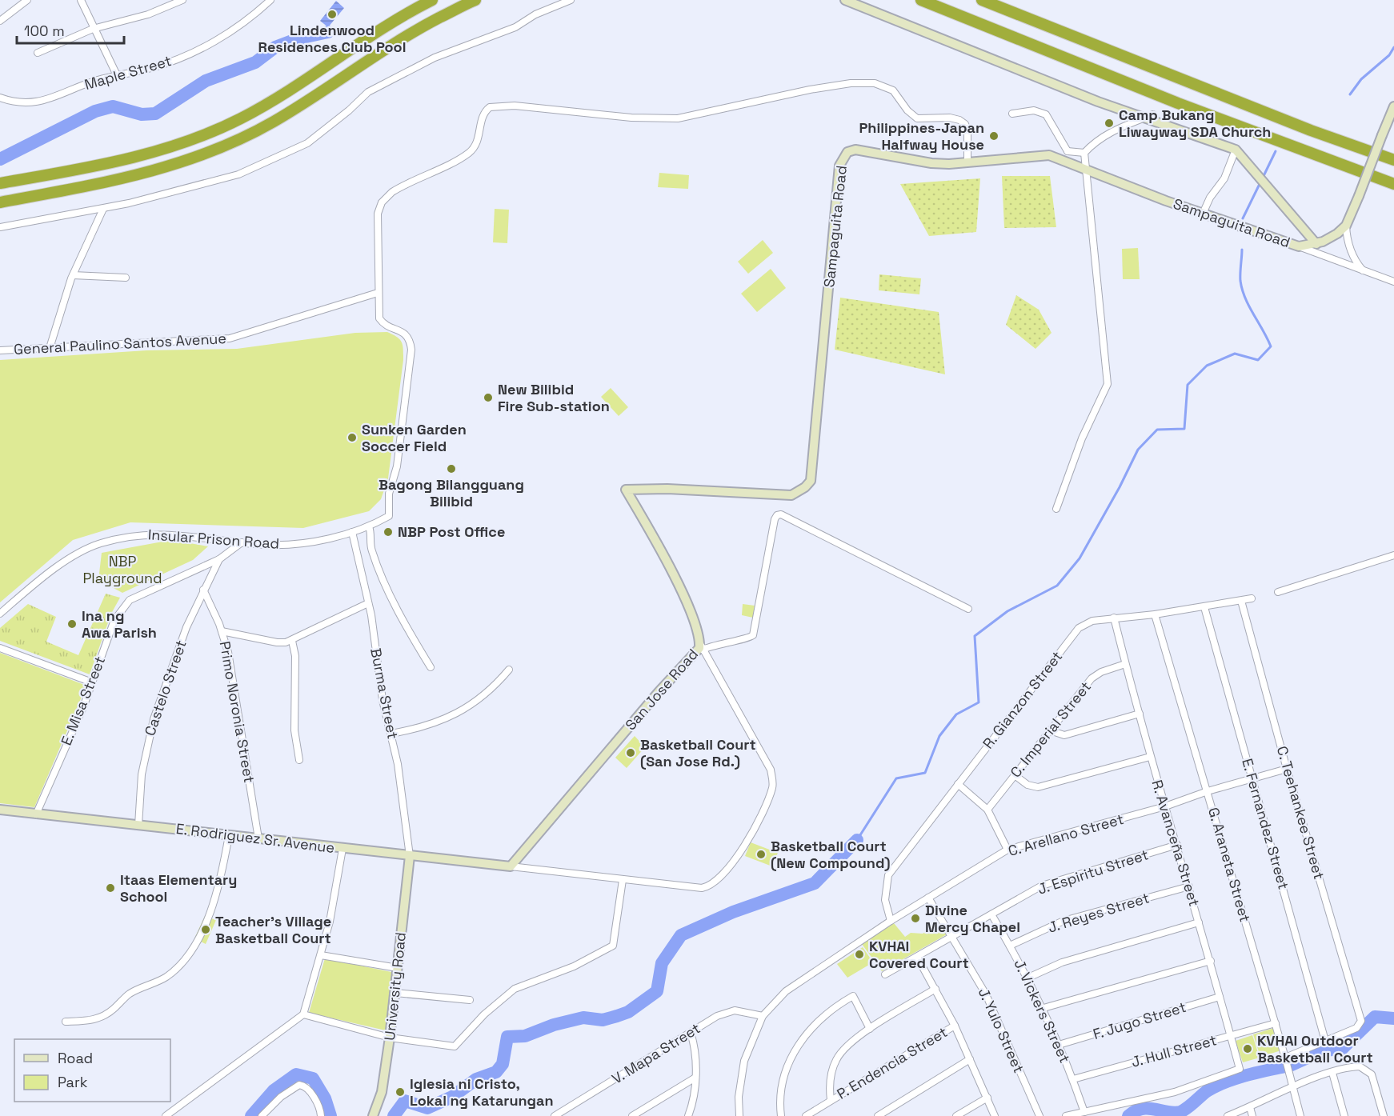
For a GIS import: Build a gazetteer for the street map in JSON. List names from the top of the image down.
{
  "streets": {
    "street": [
      "Maple Street",
      "Sampaguita Road",
      "General Paulino Santos Avenue",
      "Insular Prison Road",
      "Castelo Street",
      "San Jose Road",
      "Burma Street",
      "R. Gianzon Street",
      "E. Misa Street",
      "Primo Noronia Street",
      "C. Imperial Street",
      "C. Teehankee Street",
      "E. Fernandez Street",
      "C. Arellano Street",
      "E. Rodriguez Sr. Avenue",
      "R. Avanceña Street",
      "G. Araneta Street",
      "J. Espiritu Street",
      "J. Reyes Street",
      "University Road",
      "J. Vickers Street",
      "F. Jugo Street",
      "J. Yulo Street",
      "J. Hull Street",
      "V. Mapa Street",
      "P. Endencia Street"
    ]
  },
  "crossings": [
    ["Sampaguita Road", "San Jose Road"],
    ["General Paulino Santos Avenue", "Insular Prison Road"],
    ["Insular Prison Road", "Burma Street"],
    ["Insular Prison Road", "E. Misa Street"],
    ["Castelo Street", "E. Misa Street"],
    ["Castelo Street", "Primo Noronia Street"],
    ["Castelo Street", "E. Rodriguez Sr. Avenue"],
    ["San Jose Road", "E. Rodriguez Sr. Avenue"],
    ["Burma Street", "E. Rodriguez Sr. Avenue"],
    ["Burma Street", "University Road"],
    ["R. Gianzon Street", "C. Teehankee Street"],
    ["R. Gianzon Street", "E. Fernandez Street"],
    ["R. Gianzon Street", "C. Arellano Street"],
    ["R. Gianzon Street", "R. Avanceña Street"],
    ["R. Gianzon Street", "G. Araneta Street"],
    ["E. Misa Street", "E. Rodriguez Sr. Avenue"],
    ["Primo Noronia Street", "E. Rodriguez Sr. Avenue"],
    ["C. Imperial Street", "R. Avanceña Street"],
    ["C. Teehankee Street", "E. Fernandez Street"],
    ["C. Teehankee Street", "C. Arellano Street"],
    ["E. Fernandez Street", "C. Arellano Street"],
    ["C. Arellano Street", "R. Avanceña Street"],
    ["C. Arellano Street", "G. Araneta Street"],
    ["C. Arellano Street", "J. Yulo Street"],
    ["C. Arellano Street", "V. Mapa Street"],
    ["E. Rodriguez Sr. Avenue", "University Road"],
    ["R. Avanceña Street", "J. Espiritu Street"],
    ["R. Avanceña Street", "J. Reyes Street"],
    ["R. Avanceña Street", "J. Vickers Street"],
    ["R. Avanceña Street", "F. Jugo Street"],
    ["R. Avanceña Street", "J. Hull Street"],
    ["G. Araneta Street", "J. Hull Street"],
    ["J. Espiritu Street", "J. Vickers Street"],
    ["J. Espiritu Street", "J. Yulo Street"],
    ["J. Reyes Street", "J. Vickers Street"],
    ["J. Vickers Street", "F. Jugo Street"],
    ["J. Vickers Street", "J. Hull Street"]
  ],
  "parks": ["NBP Playground"],
  "places": [
    "Lindenwood Residences Club Pool",
    "Camp Bukang Liwayway SDA Church",
    "Philippines-Japan Halfway House",
    "New Bilibid Fire Sub-station",
    "Sunken Garden Soccer Field",
    "Bagong Bilangguang Bilibid",
    "NBP Post Office",
    "Ina ng Awa Parish",
    "Basketball Court (San Jose Rd.)",
    "Basketball Court (New Compound)",
    "Itaas Elementary School",
    "Divine Mercy Chapel",
    "Teacher's Village Basketball Court",
    "KVHAI Covered Court",
    "KVHAI Outdoor Basketball Court",
    "Iglesia ni Cristo, Lokal ng Katarungan"
  ],
  "legend": ["Road", "Park"],
  "scale_bar": "100 m"
}
